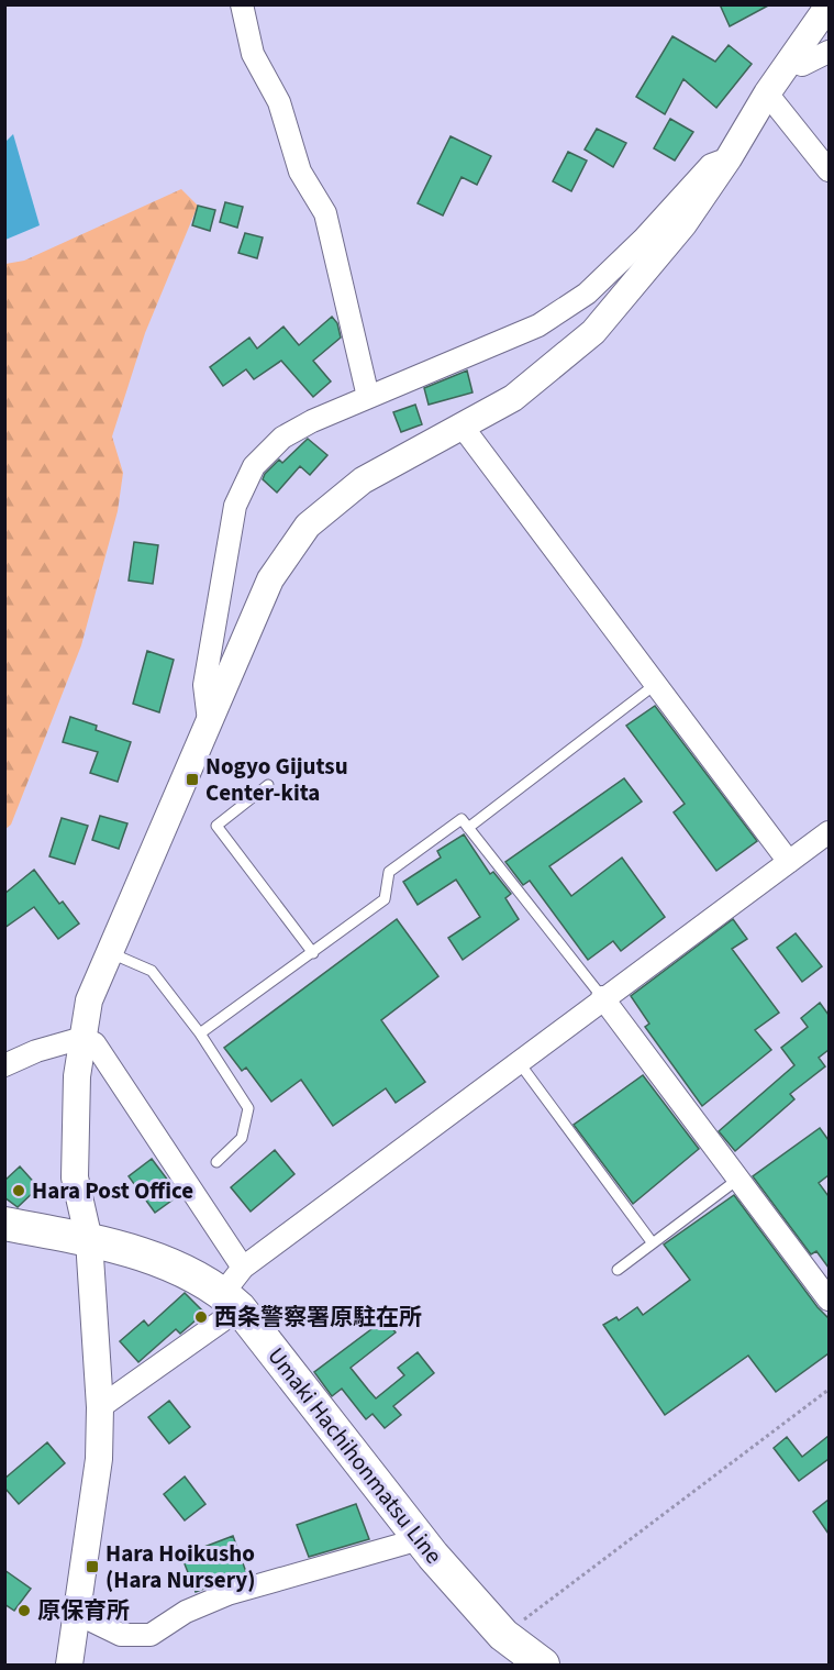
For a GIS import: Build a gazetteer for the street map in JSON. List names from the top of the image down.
{
  "streets": {
    "main road": ["Umaki Hachihonmatsu Line"]
  },
  "places": {
    "transit": ["Nogyo Gijutsu Center-kita", "Hara Hoikusho (Hara Nursery)"],
    "other": ["Hara Post Office", "西条警察署原駐在所", "原保育所"]
  }
}
